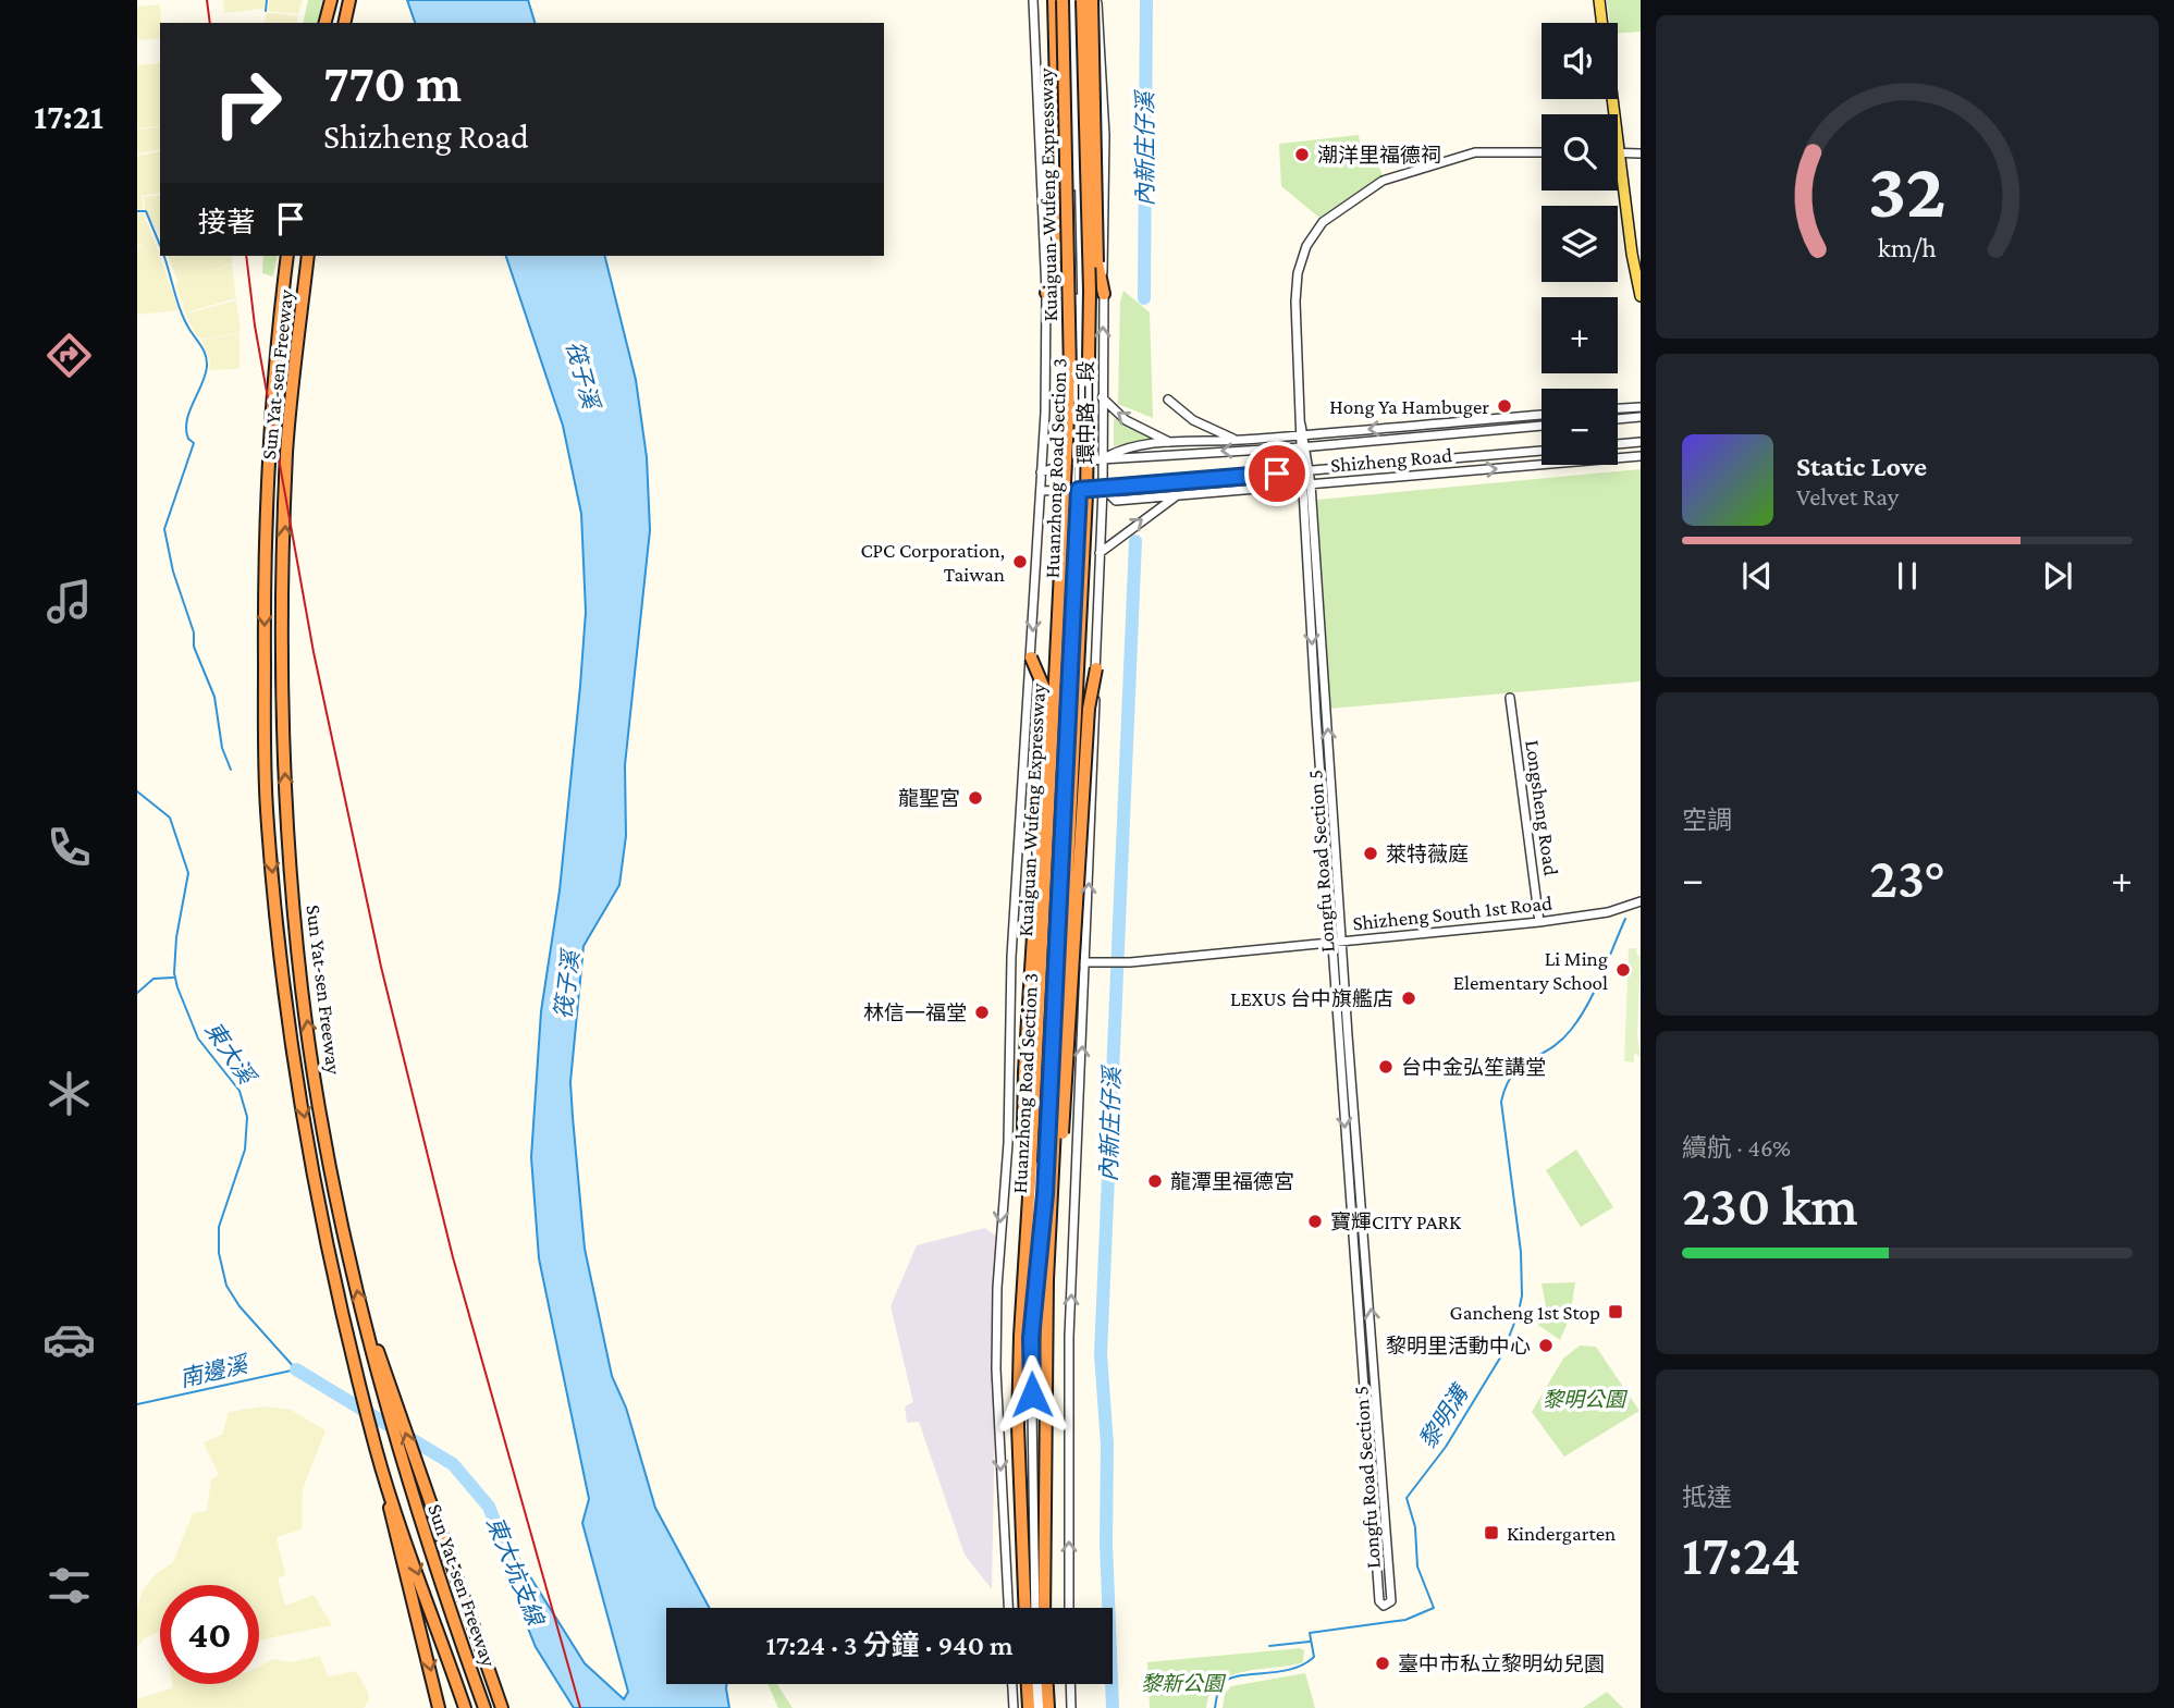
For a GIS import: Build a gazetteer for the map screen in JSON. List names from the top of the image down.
{
  "streets": {
    "highway": ["Kuaiguan-Wufeng Expressway", "Sun Yat-sen Freeway"],
    "street": [
      "環中路三段",
      "Shizheng Road",
      "Huanzhong Road Section 3",
      "Longsheng Road",
      "Longfu Road Section 5",
      "Shizheng South 1st Road"
    ]
  },
  "crossings": [
    ["Kuaiguan-Wufeng Expressway", "Huanzhong Road Section 3"],
    ["環中路三段", "Shizheng Road"],
    ["環中路三段", "Huanzhong Road Section 3"],
    ["環中路三段", "Shizheng South 1st Road"],
    ["Shizheng Road", "Huanzhong Road Section 3"],
    ["Shizheng Road", "Longfu Road Section 5"],
    ["Huanzhong Road Section 3", "Shizheng South 1st Road"],
    ["Longsheng Road", "Shizheng South 1st Road"],
    ["Longfu Road Section 5", "Shizheng South 1st Road"]
  ],
  "water": [
    "內新庄仔溪",
    "筏子溪",
    "東大溪",
    "南邊溪",
    "黎明溝",
    "東大坑支線"
  ],
  "parks": ["黎明公園", "黎新公園"],
  "places": {
    "other": [
      "潮洋里福德祠",
      "Hong Ya Hambuger",
      "CPC Corporation, Taiwan",
      "龍聖宮",
      "萊特薇庭",
      "Li Ming Elementary School",
      "LEXUS 台中旗艦店",
      "林信一福堂",
      "台中金弘笙講堂",
      "龍潭里福德宮",
      "寶輝CITY PARK",
      "黎明里活動中心",
      "臺中市私立黎明幼兒園"
    ],
    "transit": ["Gancheng 1st Stop", "Kindergarten"]
  },
  "page": {
    "tabs": "17:21",
    "map_buttons": ["+", "−"],
    "turn": ["770 m", "Shizheng Road"],
    "then": "接著",
    "song": ["Static Love", "Velvet Ray"],
    "tile": [
      "空調",
      ["續航 · 46%", "230 km"],
      ["抵達", "17:24"]
    ],
    "heat": ["−", "23°", "+"],
    "limit": "40",
    "trip": "17:24 · 3 分鐘 · 940 m",
    "gauge": ["32", "km/h"]
  }
}
